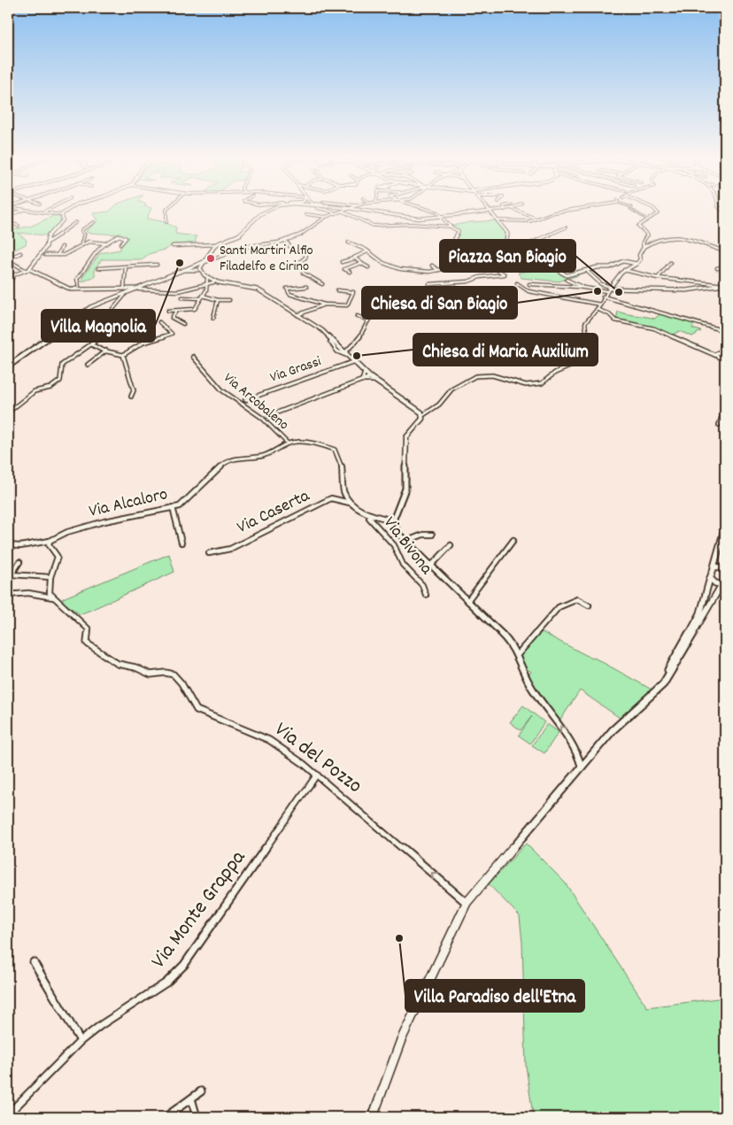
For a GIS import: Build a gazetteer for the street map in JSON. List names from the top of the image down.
{
  "streets": {
    "street": [
      "Via Grassi",
      "Via Arcobaleno",
      "Via Alcaloro",
      "Via Caserta",
      "Via Bivona",
      "Via del Pozzo",
      "Via Monte Grappa"
    ]
  },
  "crossings": [
    ["Via Arcobaleno", "Via Alcaloro"],
    ["Via Alcaloro", "Via Caserta"],
    ["Via del Pozzo", "Via Monte Grappa"]
  ],
  "one_way": ["Via del Pozzo"],
  "places": [
    "Santi Martiri Alfio Filadelfo e Cirino",
    "Villa Magnolia",
    "Chiesa di San Biagio",
    "Piazza San Biagio",
    "Chiesa di Maria Auxilium",
    "Villa Paradiso dell'Etna"
  ]
}
